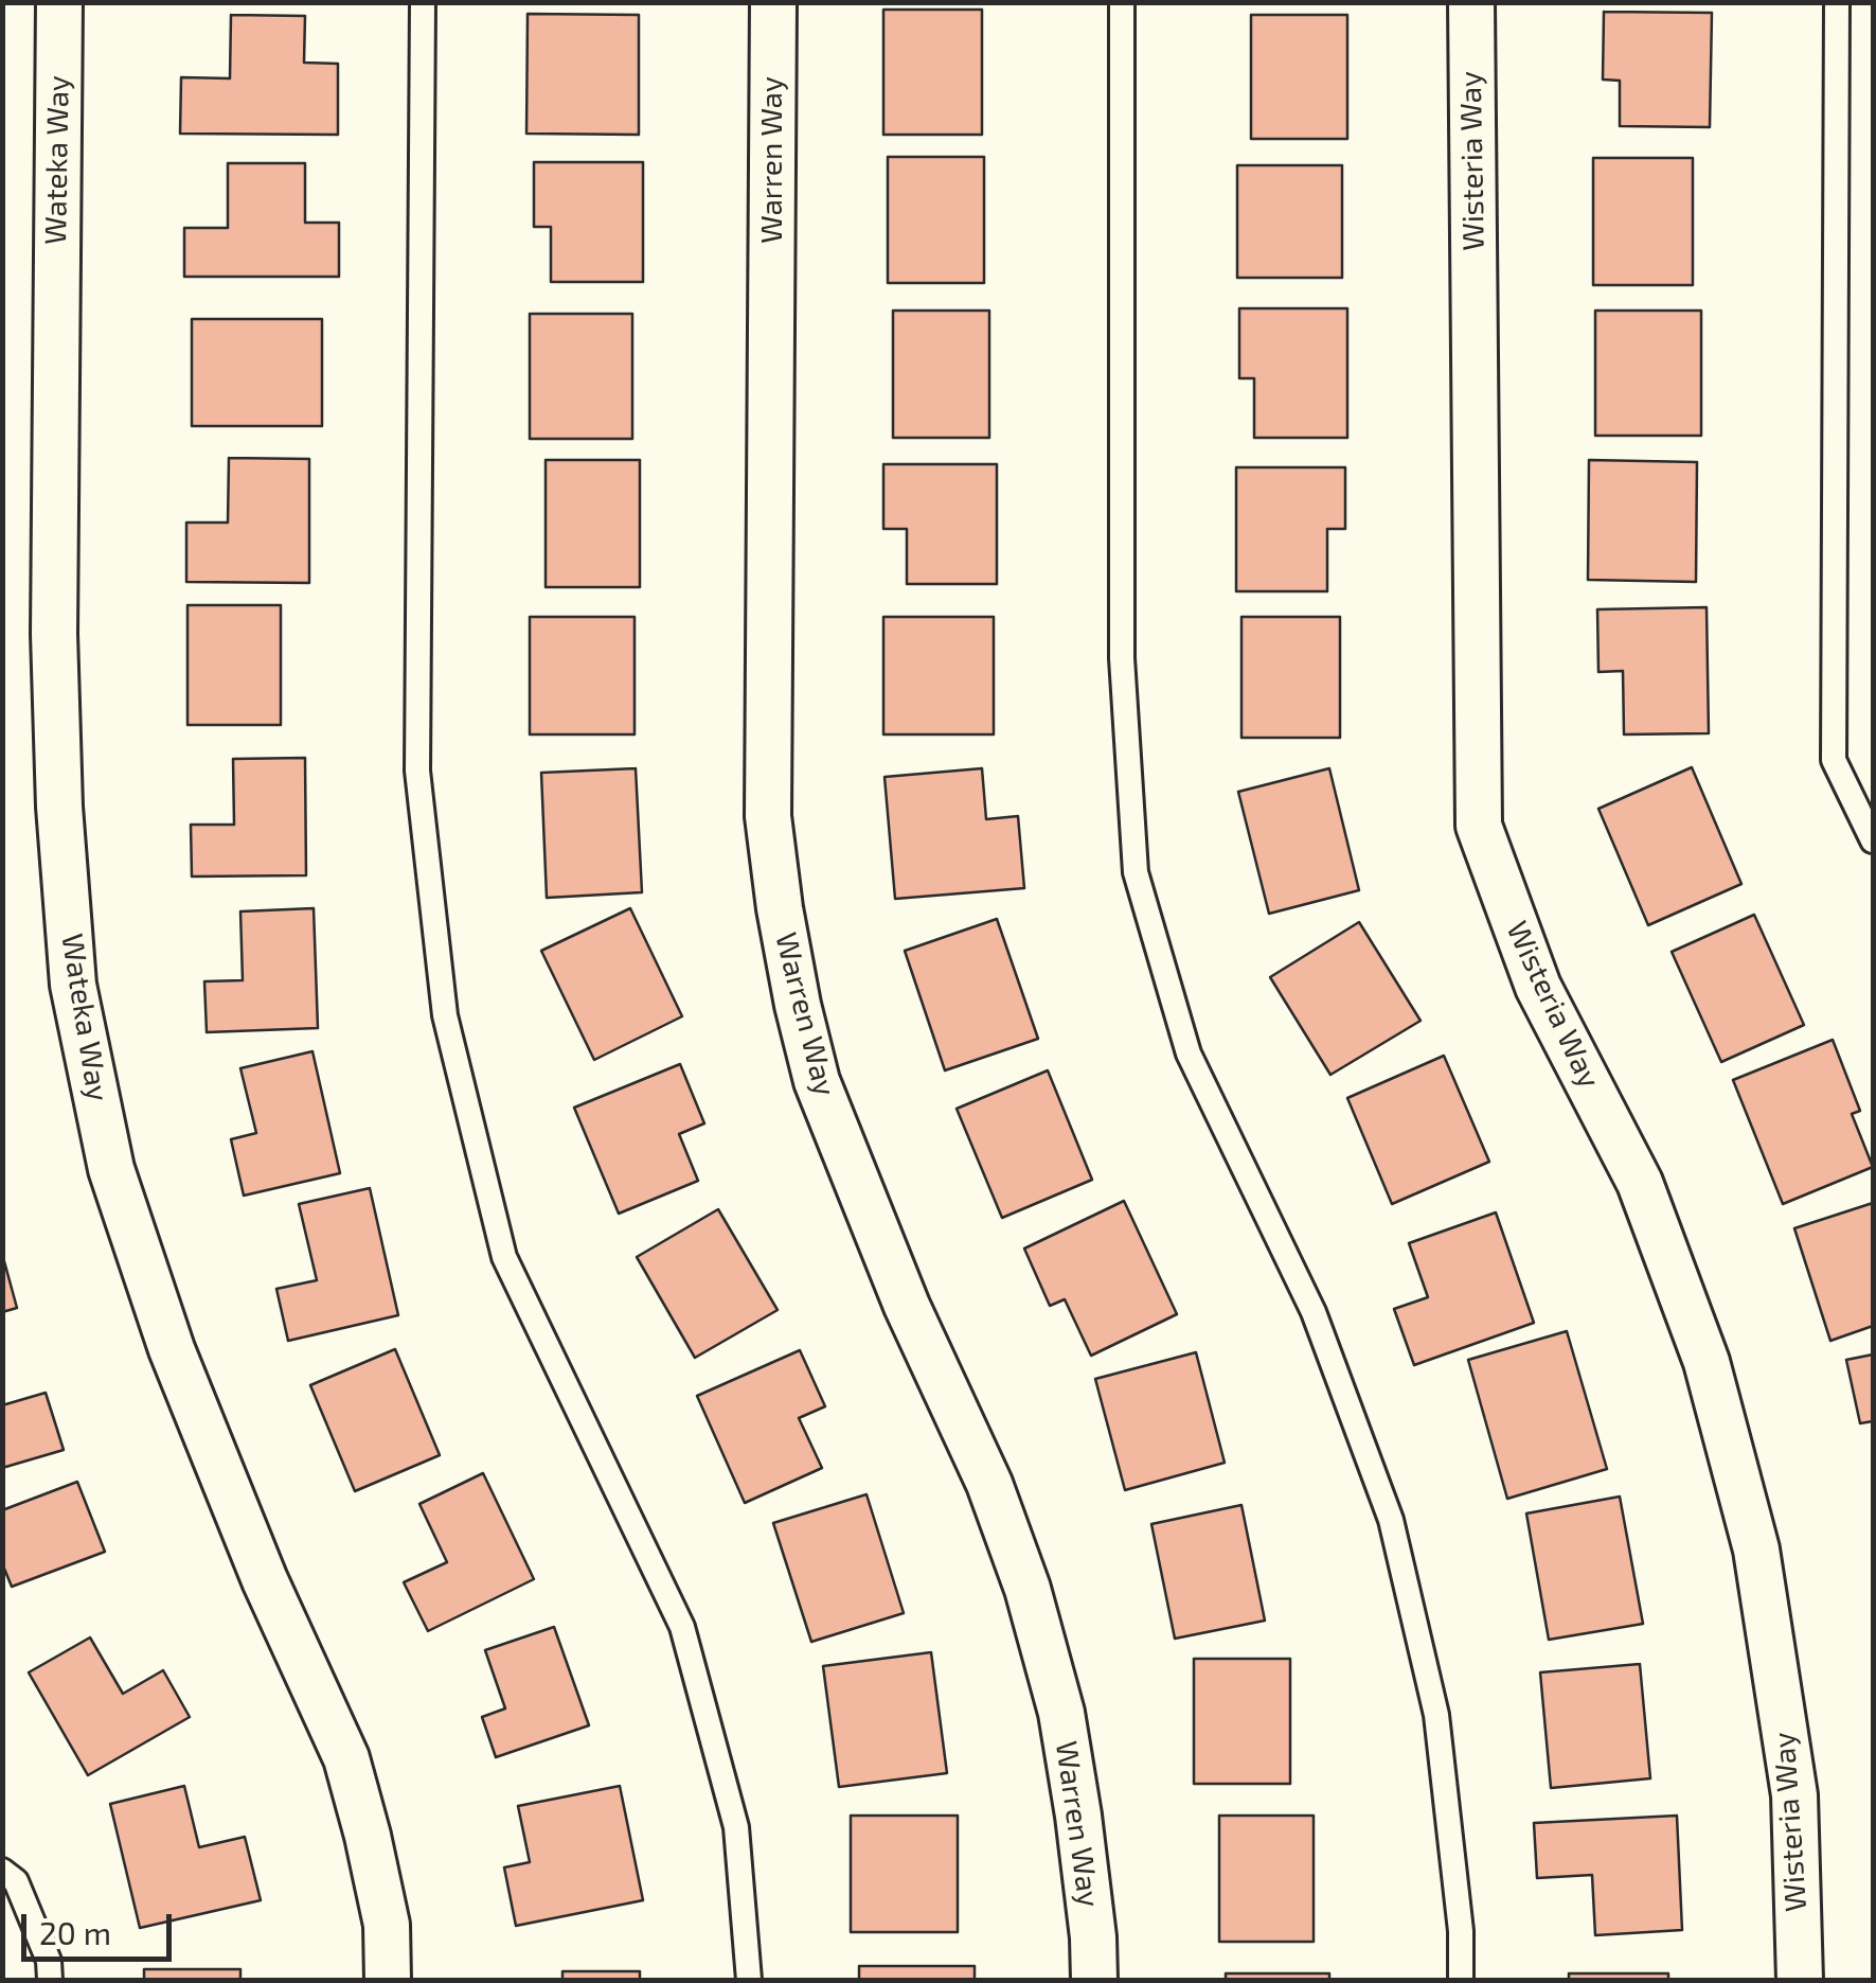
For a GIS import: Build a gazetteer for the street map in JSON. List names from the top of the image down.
{
  "streets": {
    "street": ["Wateka Way", "Warren Way", "Wisteria Way"]
  },
  "scale_bar": "20 m"
}
